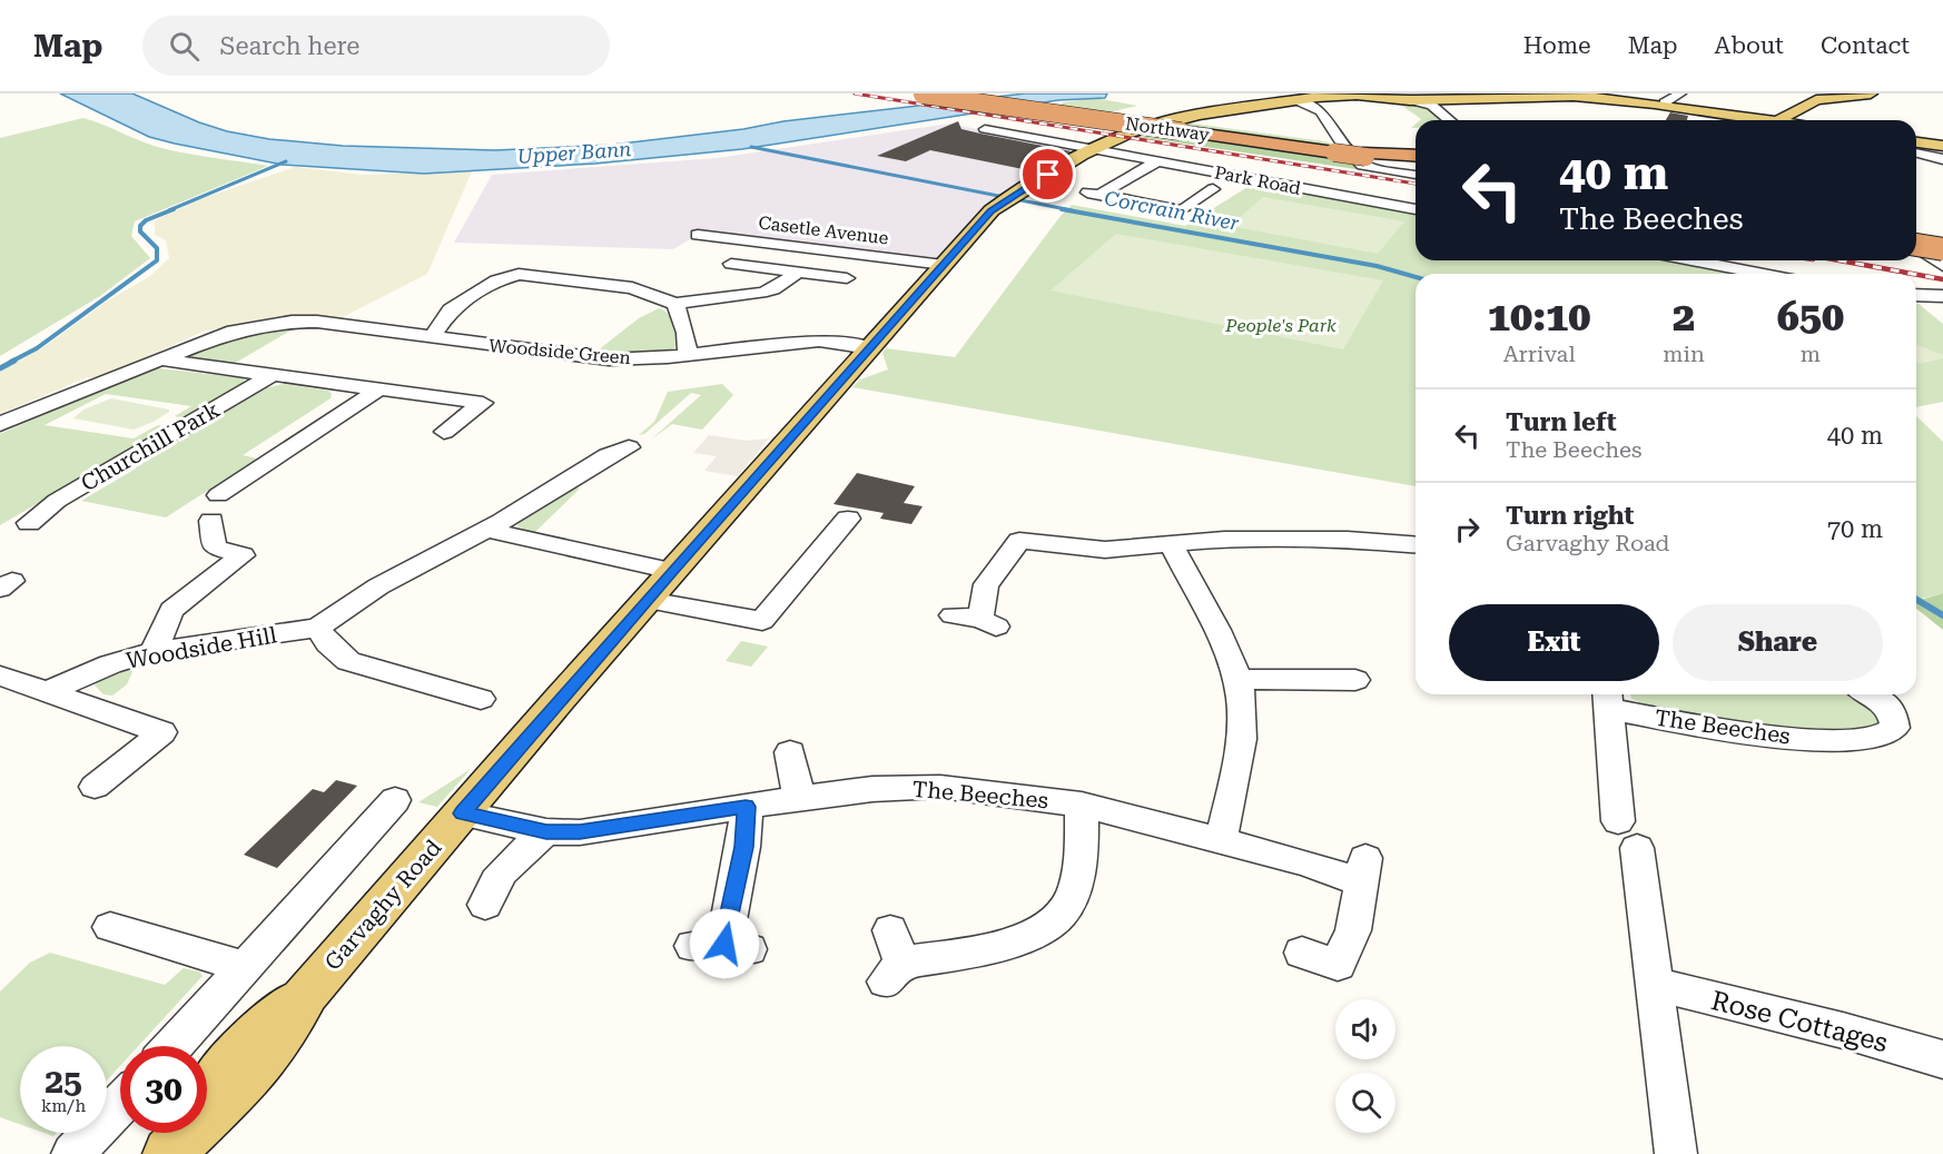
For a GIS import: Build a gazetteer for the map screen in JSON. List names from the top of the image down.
{
  "streets": {
    "highway": ["Northway"],
    "main road": ["Garvaghy Road"],
    "street": [
      "Park Road",
      "Casetle Avenue",
      "Woodside Green",
      "Churchill Park",
      "Woodside Hill",
      "The Beeches",
      "Rose Cottages"
    ]
  },
  "crossings": [
    ["Park Road", "Garvaghy Road"],
    ["Casetle Avenue", "Garvaghy Road"],
    ["Woodside Green", "Churchill Park"],
    ["Woodside Green", "Garvaghy Road"],
    ["The Beeches", "Garvaghy Road"],
    ["The Beeches", "Rose Cottages"]
  ],
  "water": ["Upper Bann", "Corcrain River"],
  "parks": ["People's Park"],
  "page": {
    "header": "Map",
    "search": "Search here",
    "nav": [
      "Home",
      "Map",
      "About",
      "Contact"
    ],
    "turn": ["40 m", "The Beeches"],
    "eta": [
      "10:10",
      "Arrival",
      "2",
      "min",
      "650",
      "m"
    ],
    "list": [
      {
        "name": "Turn left",
        "note": "The Beeches",
        "value": "40 m"
      },
      {
        "name": "Turn right",
        "note": "Garvaghy Road",
        "value": "70 m"
      }
    ],
    "buttons": ["Exit", "Share"],
    "speed": "25 km/h",
    "limit": "30"
  }
}
